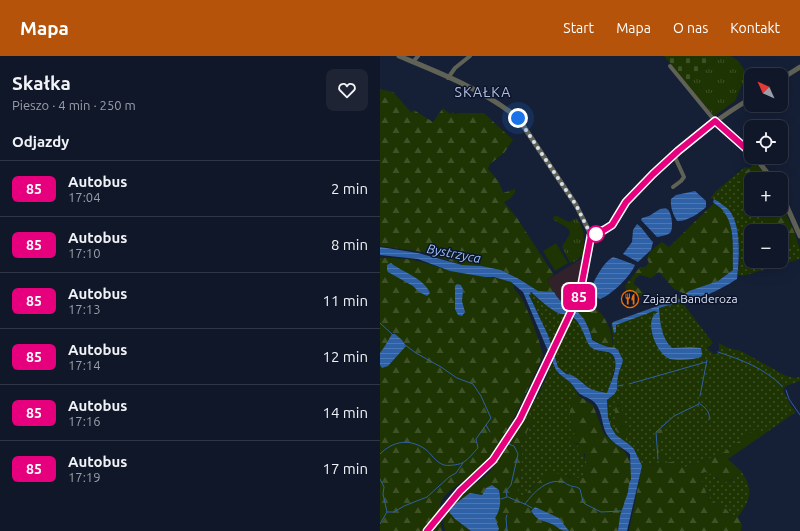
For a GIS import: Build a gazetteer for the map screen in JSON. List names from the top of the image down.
{
  "districts": ["SKAŁKA"],
  "water": ["Bystrzyca"],
  "places": {
    "restaurant": ["Zajazd Banderoza"]
  },
  "lines": ["bus line 85"],
  "north": "top left",
  "page": {
    "header": "Mapa",
    "nav": [
      "Start",
      "Mapa",
      "O nas",
      "Kontakt"
    ],
    "heading": [
      ["Skałka", "Pieszo · 4 min · 250 m"],
      "Odjazdy"
    ],
    "on_map": "85",
    "map_buttons": ["+", "−"],
    "list": [
      {
        "mark": "85",
        "name": "Autobus",
        "note": "17:04",
        "value": "2 min"
      },
      {
        "mark": "85",
        "name": "Autobus",
        "note": "17:10",
        "value": "8 min"
      },
      {
        "mark": "85",
        "name": "Autobus",
        "note": "17:13",
        "value": "11 min"
      },
      {
        "mark": "85",
        "name": "Autobus",
        "note": "17:14",
        "value": "12 min"
      },
      {
        "mark": "85",
        "name": "Autobus",
        "note": "17:16",
        "value": "14 min"
      },
      {
        "mark": "85",
        "name": "Autobus",
        "note": "17:19",
        "value": "17 min"
      }
    ]
  }
}
